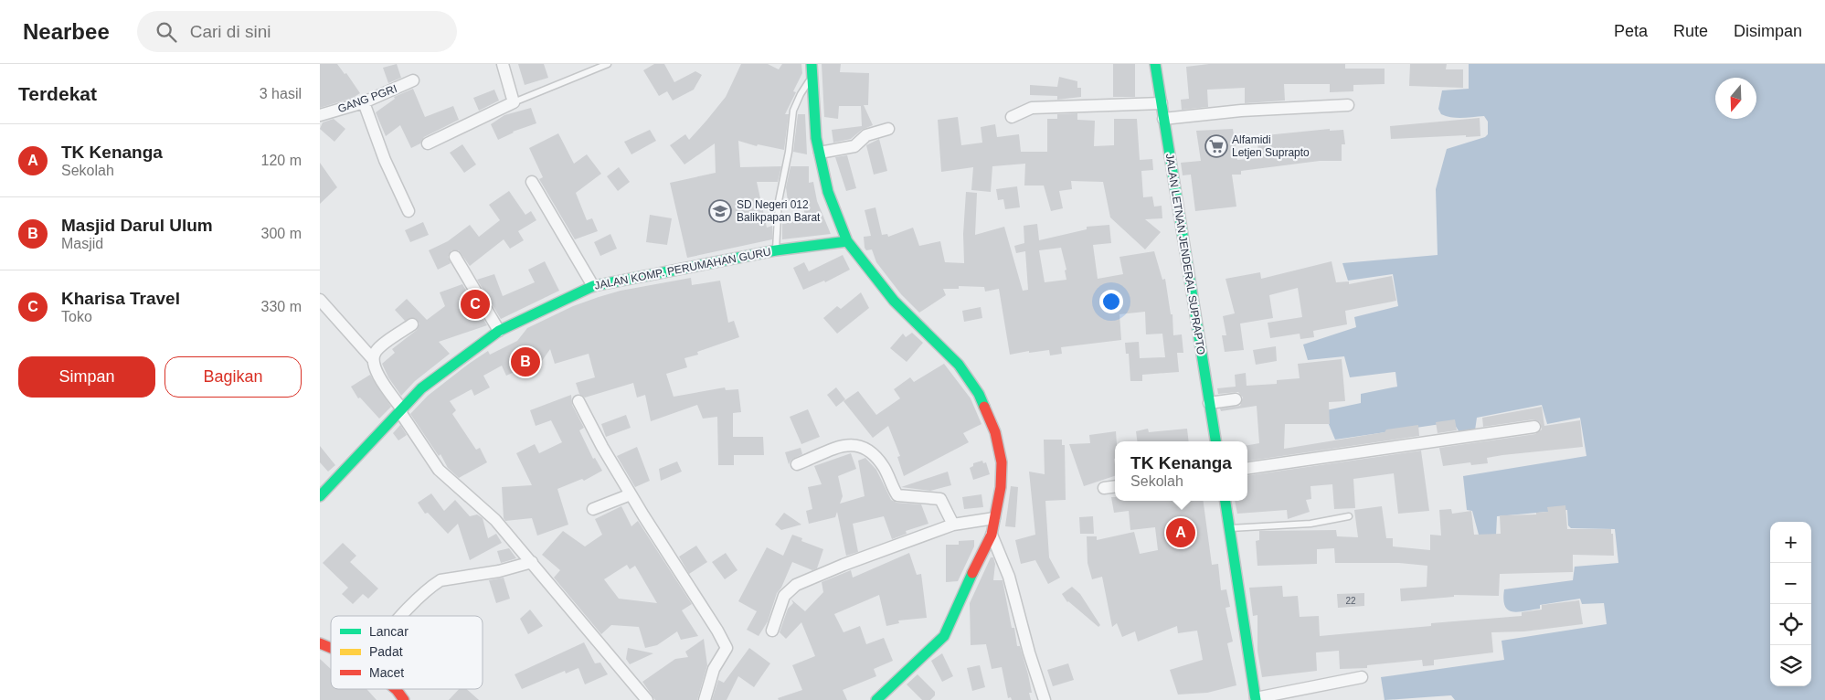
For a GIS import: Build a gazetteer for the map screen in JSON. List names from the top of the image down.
{
  "streets": {
    "street": ["GANG PGRI", "JALAN LETNAN JENDERAL SUPRAPTO", "JALAN KOMP. PERUMAHAN GURU"]
  },
  "places": {
    "supermarket": ["Alfamidi Letjen Suprapto"],
    "school or university": ["SD Negeri 012 Balikpapan Barat"]
  },
  "house_numbers": ["22"],
  "legend": ["Lancar", "Padat", "Macet"],
  "north": "bottom",
  "page": {
    "header": "Nearbee",
    "search": "Cari di sini",
    "nav": ["Peta", "Rute", "Disimpan"],
    "heading": ["Terdekat", "3 hasil"],
    "list": [
      {
        "mark": "A",
        "name": "TK Kenanga",
        "note": "Sekolah",
        "value": "120 m"
      },
      {
        "mark": "B",
        "name": "Masjid Darul Ulum",
        "note": "Masjid",
        "value": "300 m"
      },
      {
        "mark": "C",
        "name": "Kharisa Travel",
        "note": "Toko",
        "value": "330 m"
      }
    ],
    "pins": ["C", "B", "A"],
    "buttons": ["Simpan", "Bagikan"],
    "popup": ["TK Kenanga", "Sekolah"],
    "map_buttons": ["+", "−"]
  }
}
